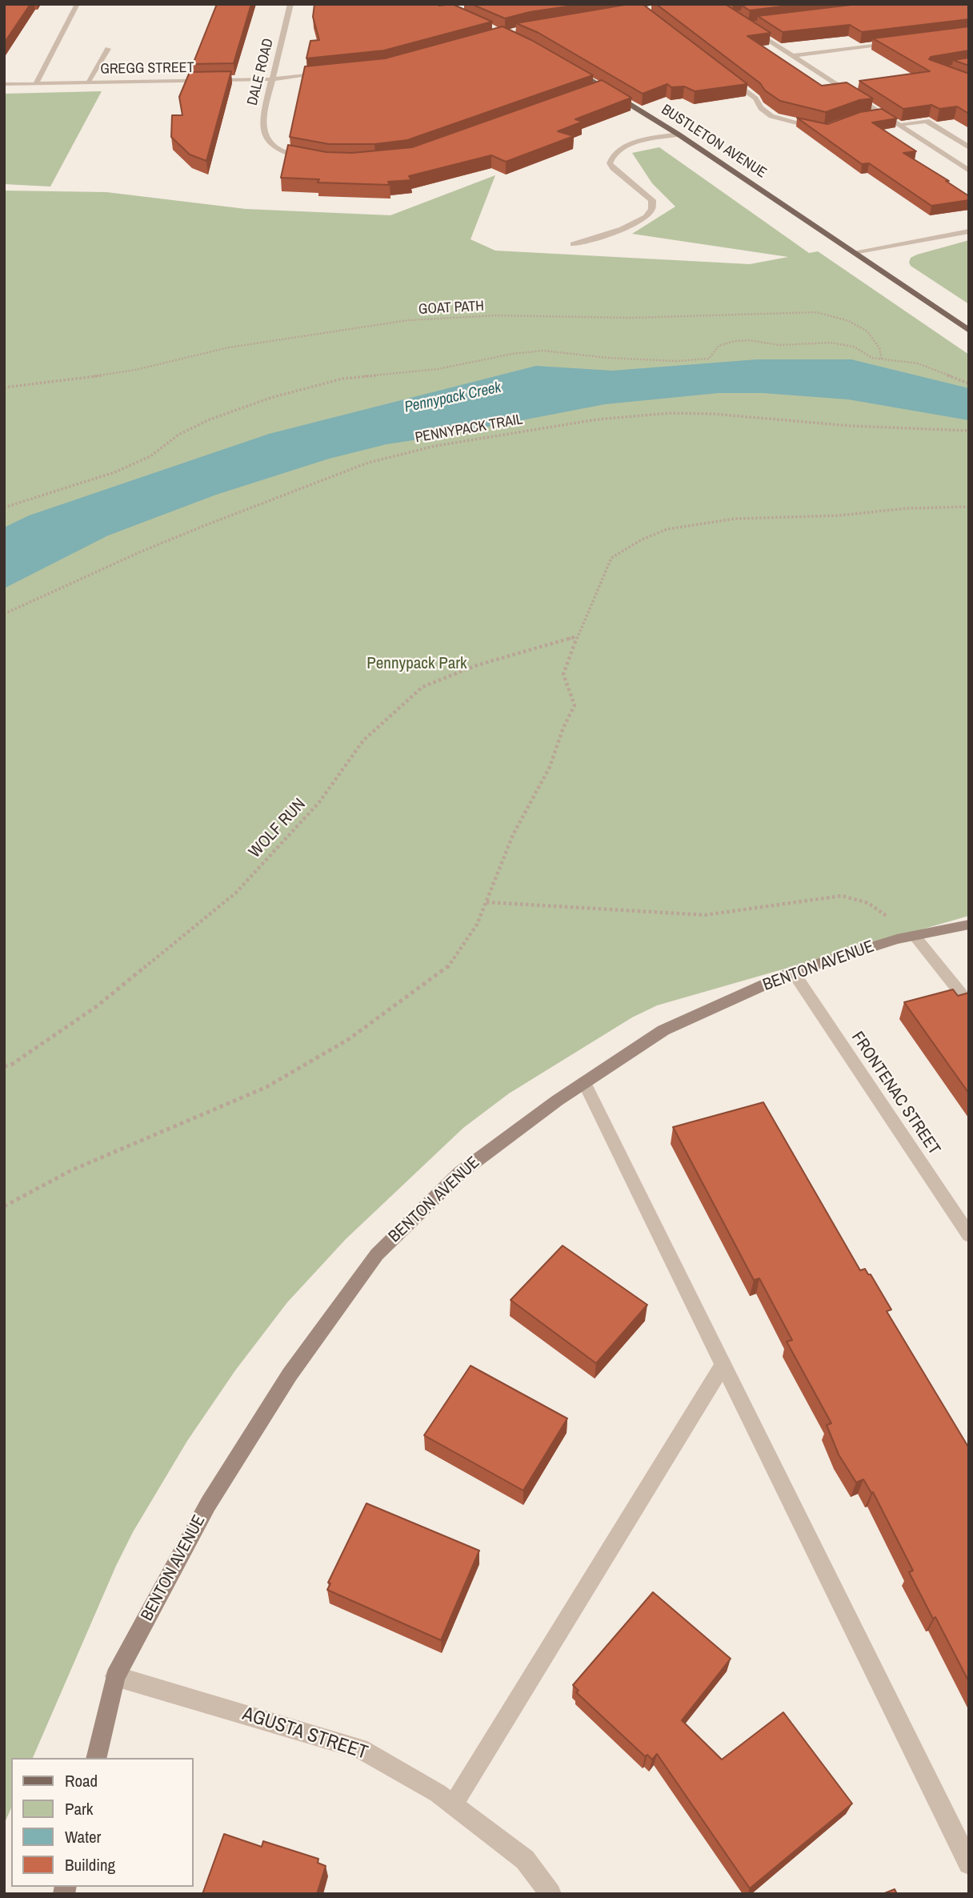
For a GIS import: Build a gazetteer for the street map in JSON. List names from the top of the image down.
{
  "streets": {
    "main road": ["BUSTLETON AVENUE"],
    "street": [
      "GREGG STREET",
      "DALE ROAD",
      "BENTON AVENUE",
      "FRONTENAC STREET",
      "AGUSTA STREET"
    ],
    "path": ["GOAT PATH", "PENNYPACK TRAIL", "WOLF RUN"]
  },
  "crossings": [
    ["GREGG STREET", "DALE ROAD"],
    ["BENTON AVENUE", "FRONTENAC STREET"],
    ["BENTON AVENUE", "AGUSTA STREET"]
  ],
  "water": ["Pennypack Creek"],
  "parks": ["Pennypack Park"],
  "legend": [
    "Road",
    "Park",
    "Water",
    "Building"
  ]
}
